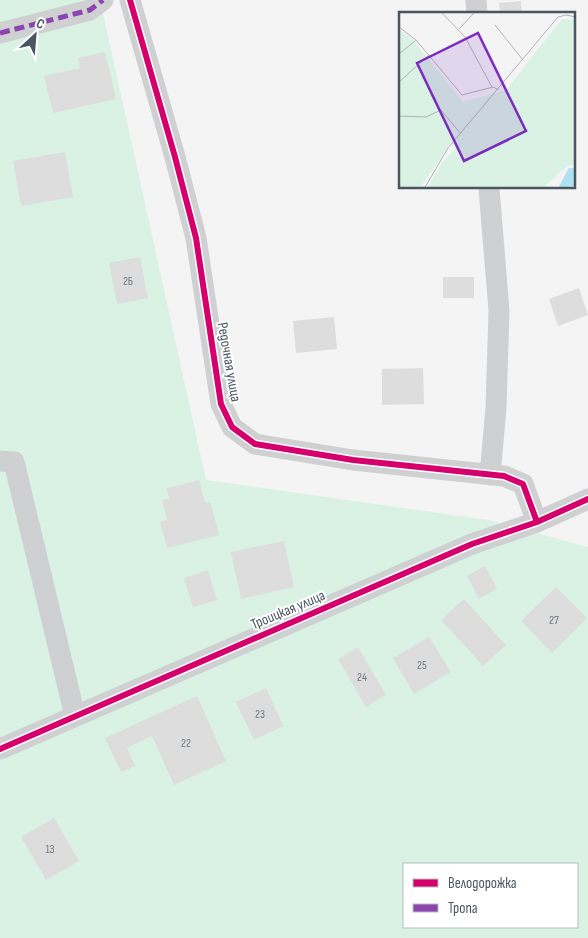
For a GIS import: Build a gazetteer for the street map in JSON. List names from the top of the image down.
{
  "streets": {
    "street": ["Редочная улица", "Троицкая улица"]
  },
  "crossings": [
    ["Редочная улица", "Троицкая улица"]
  ],
  "house_numbers": [
    "2Б",
    "27",
    "25",
    "24",
    "23",
    "22",
    "13"
  ],
  "legend": ["Велодорожка", "Тропа"],
  "north": "top right"
}
